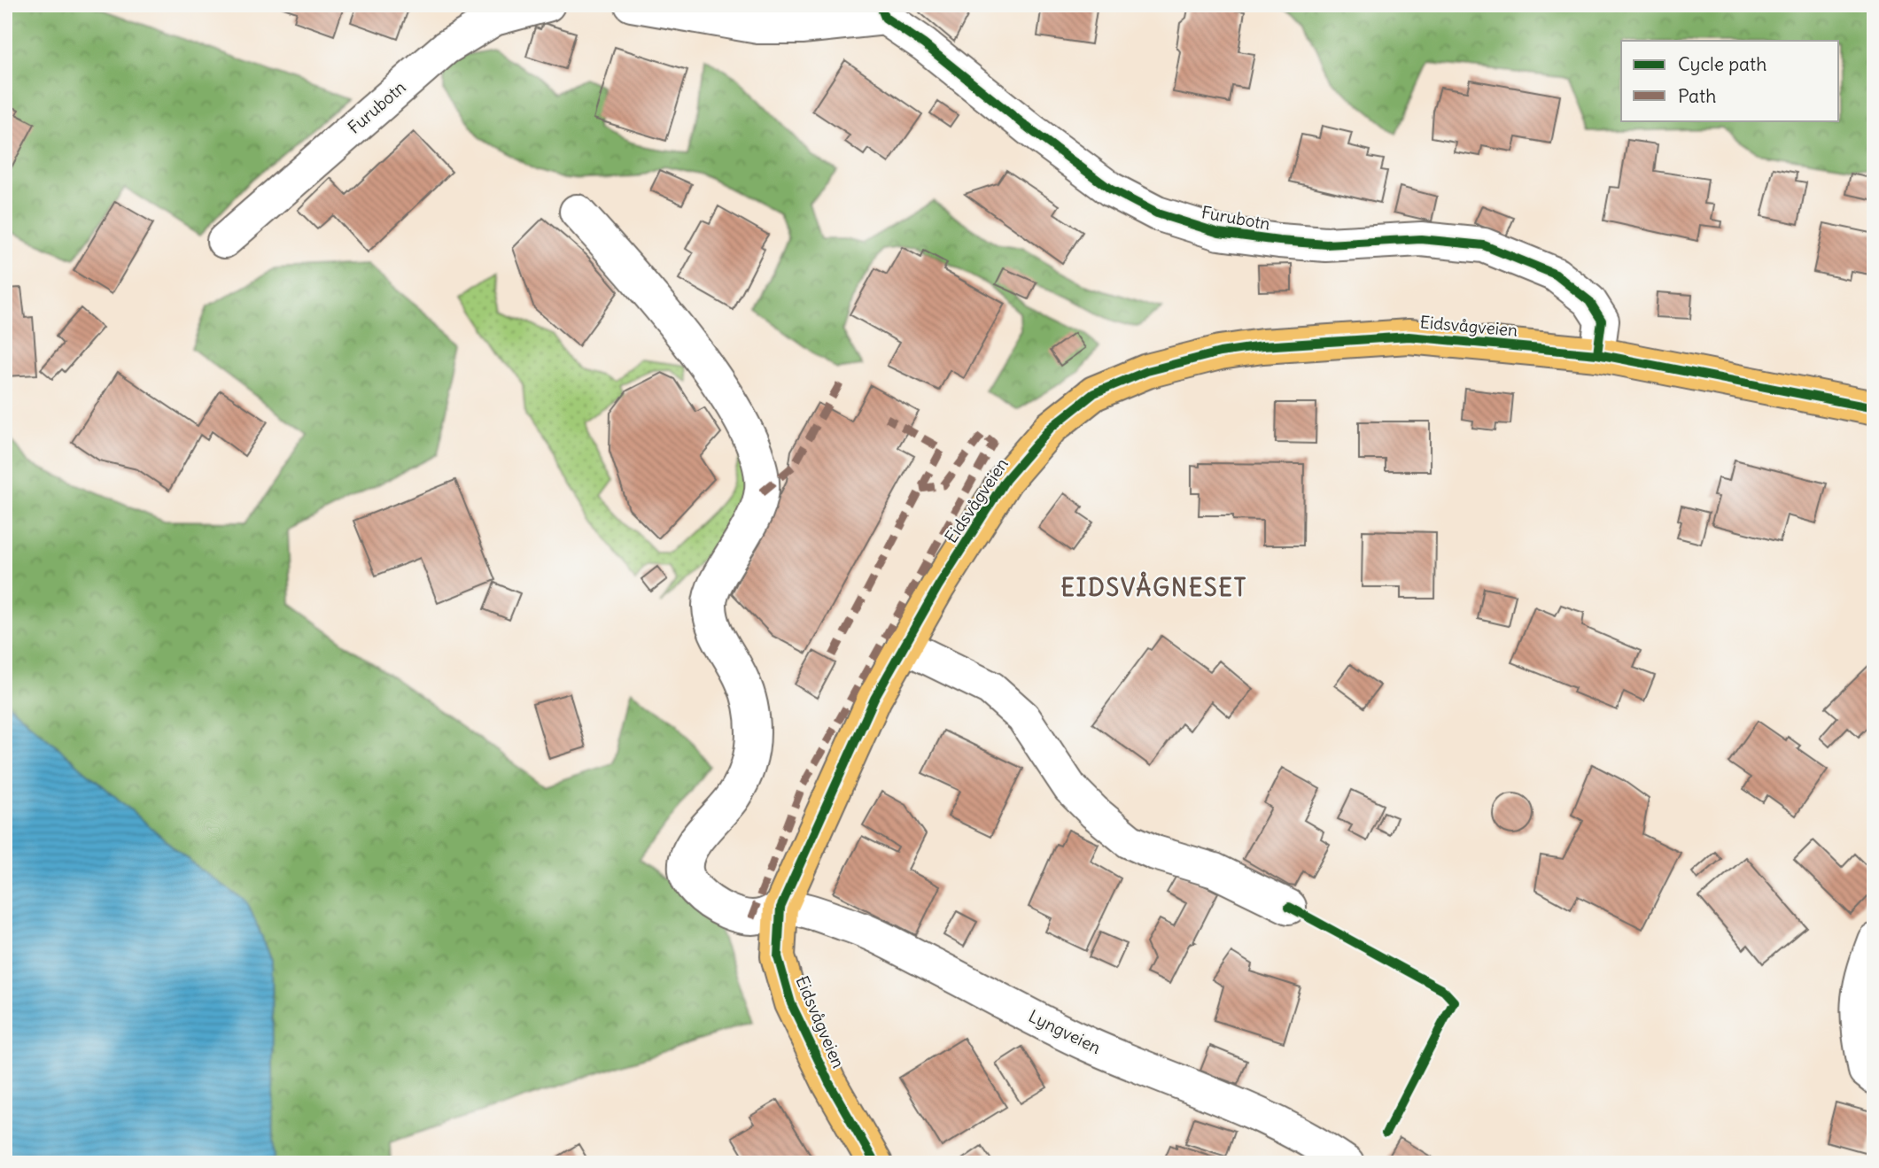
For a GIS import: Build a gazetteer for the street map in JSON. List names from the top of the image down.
{
  "streets": {
    "main road": ["Eidsvågveien"],
    "street": ["Furubotn", "Lyngveien"]
  },
  "crossings": [
    ["Furubotn", "Eidsvågveien"],
    ["Eidsvågveien", "Lyngveien"]
  ],
  "districts": ["EIDSVÅGNESET"],
  "legend": ["Cycle path", "Path"]
}
